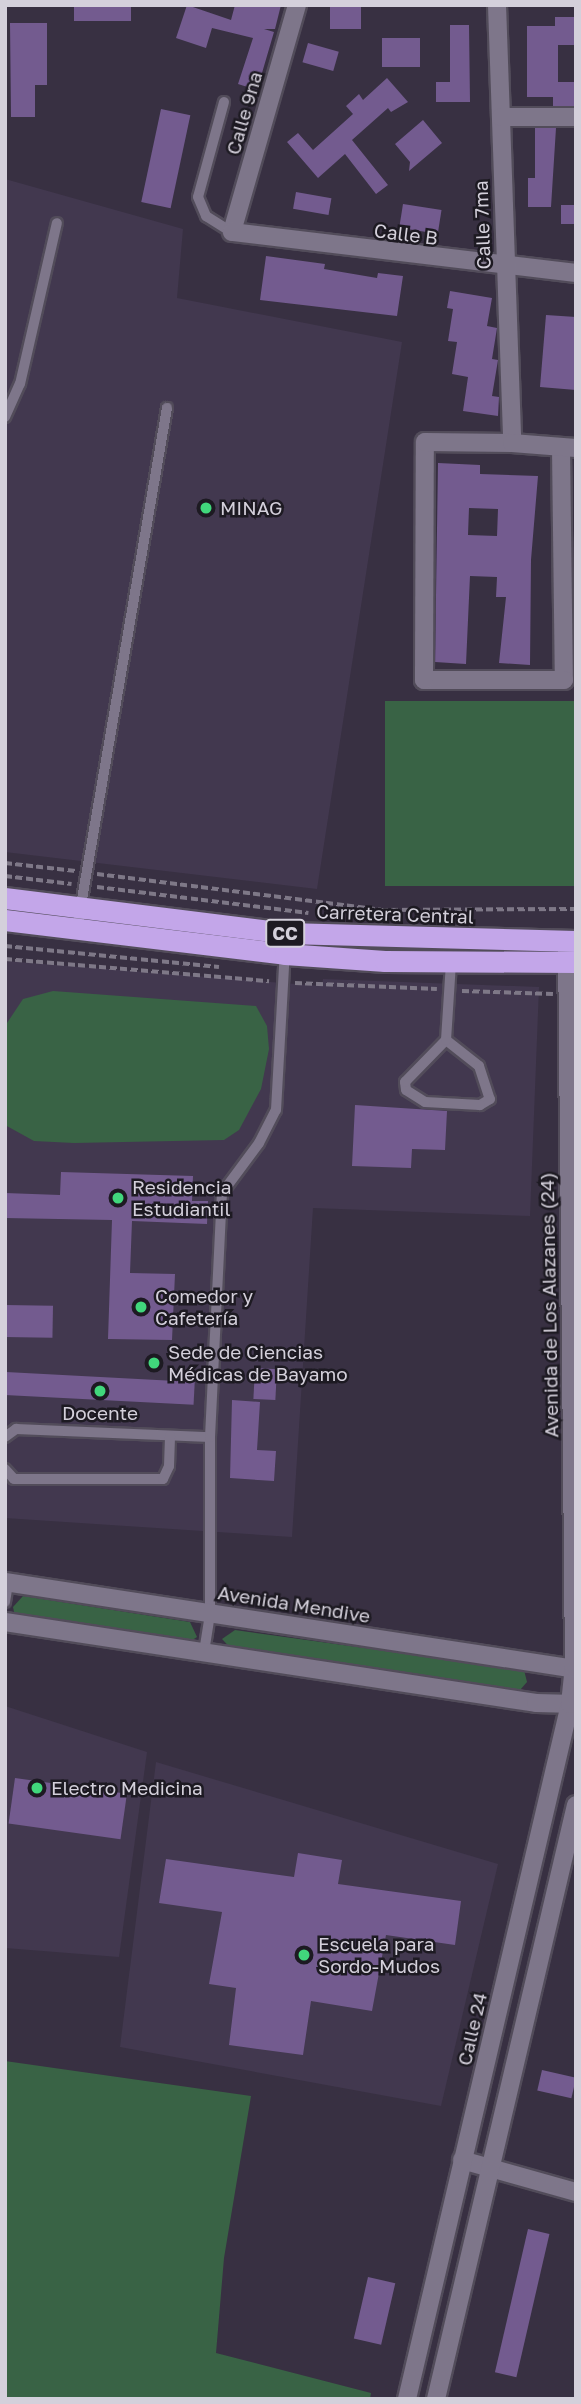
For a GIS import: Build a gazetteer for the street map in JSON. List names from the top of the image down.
{
  "streets": {
    "highway": ["Carretera Central", "CC"],
    "street": [
      "Calle 9na",
      "Calle 7ma",
      "Calle B",
      "Avenida de Los Alazanes (24)",
      "Avenida Mendive",
      "Calle 24"
    ]
  },
  "crossings": [
    ["Calle 9na", "Calle B"],
    ["Calle 7ma", "Calle B"],
    ["Carretera Central", "Avenida de Los Alazanes (24)"],
    ["Avenida de Los Alazanes (24)", "Avenida Mendive"],
    ["Avenida de Los Alazanes (24)", "Calle 24"],
    ["Avenida Mendive", "Calle 24"]
  ],
  "places": [
    "MINAG",
    "Residencia Estudiantil",
    "Comedor y Cafetería",
    "Sede de Ciencias Médicas de Bayamo",
    "Docente",
    "Electro Medicina",
    "Escuela para Sordo-Mudos"
  ]
}
